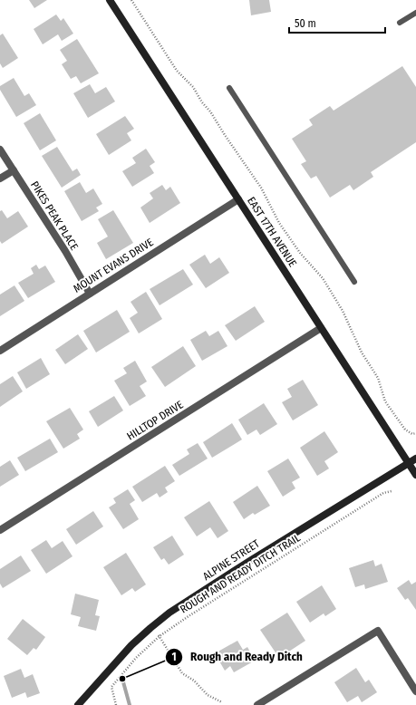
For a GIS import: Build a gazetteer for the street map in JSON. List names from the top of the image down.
{
  "streets": {
    "main road": ["EAST 17TH AVENUE", "ALPINE STREET"],
    "street": ["PIKES PEAK PLACE", "MOUNT EVANS DRIVE", "HILLTOP DRIVE"],
    "path": ["ROUGH AND READY DITCH TRAIL"]
  },
  "crossings": [
    ["PIKES PEAK PLACE", "MOUNT EVANS DRIVE"],
    ["EAST 17TH AVENUE", "MOUNT EVANS DRIVE"],
    ["EAST 17TH AVENUE", "HILLTOP DRIVE"],
    ["EAST 17TH AVENUE", "ALPINE STREET"]
  ],
  "places": ["Rough and Ready Ditch"],
  "scale_bar": "50 m"
}
